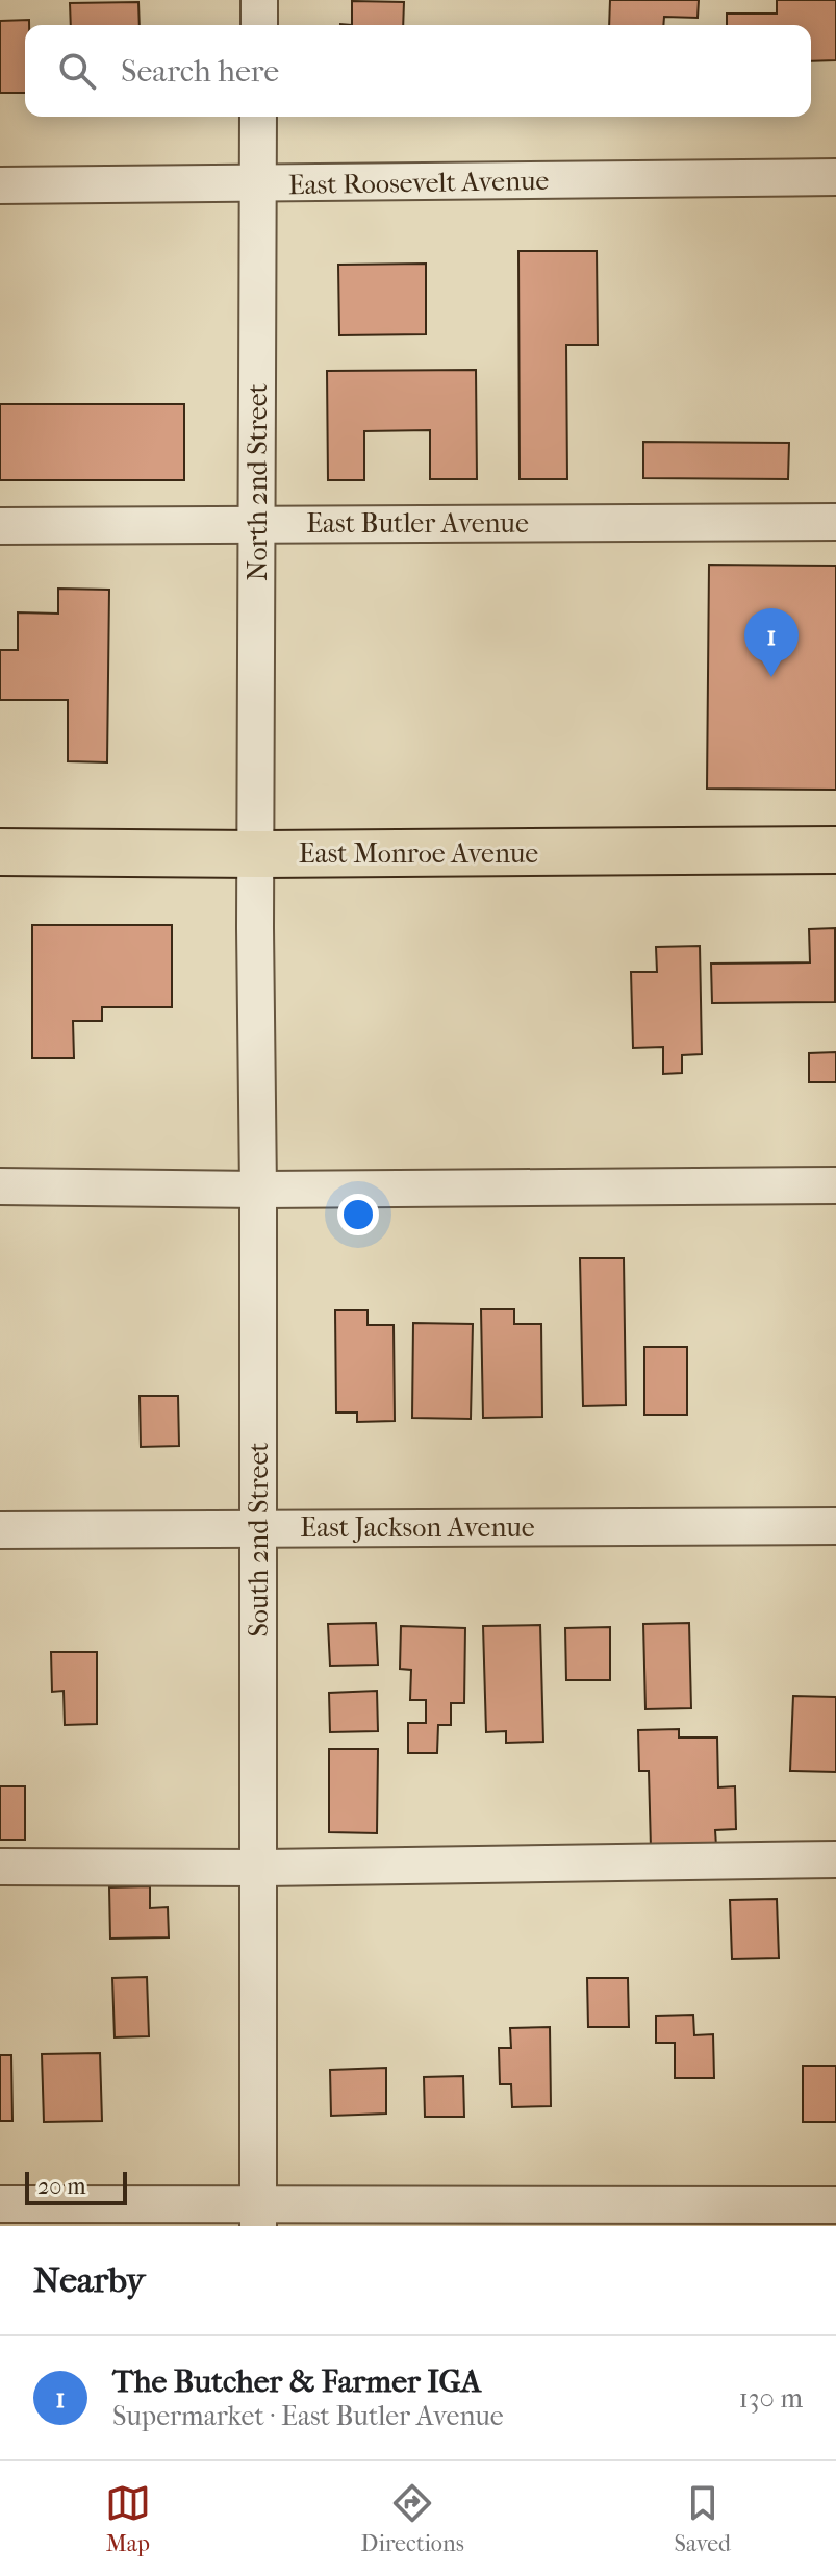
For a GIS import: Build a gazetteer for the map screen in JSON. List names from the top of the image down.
{
  "streets": {
    "main road": ["East Monroe Avenue"],
    "street": [
      "East Roosevelt Avenue",
      "North 2nd Street",
      "East Butler Avenue",
      "East Jackson Avenue",
      "South 2nd Street"
    ]
  },
  "crossings": [
    ["East Roosevelt Avenue", "North 2nd Street"],
    ["North 2nd Street", "East Butler Avenue"],
    ["North 2nd Street", "East Monroe Avenue"],
    ["North 2nd Street", "South 2nd Street"],
    ["East Monroe Avenue", "South 2nd Street"],
    ["East Jackson Avenue", "South 2nd Street"]
  ],
  "scale_bar": "20 m",
  "page": {
    "search": "Search here",
    "pins": "1",
    "scale": "20 m",
    "heading": "Nearby",
    "list": [
      {
        "mark": "1",
        "name": "The Butcher & Farmer IGA",
        "note": "Supermarket · East Butler Avenue",
        "value": "130 m"
      }
    ],
    "nav": ["Map", "Directions", "Saved"]
  }
}
